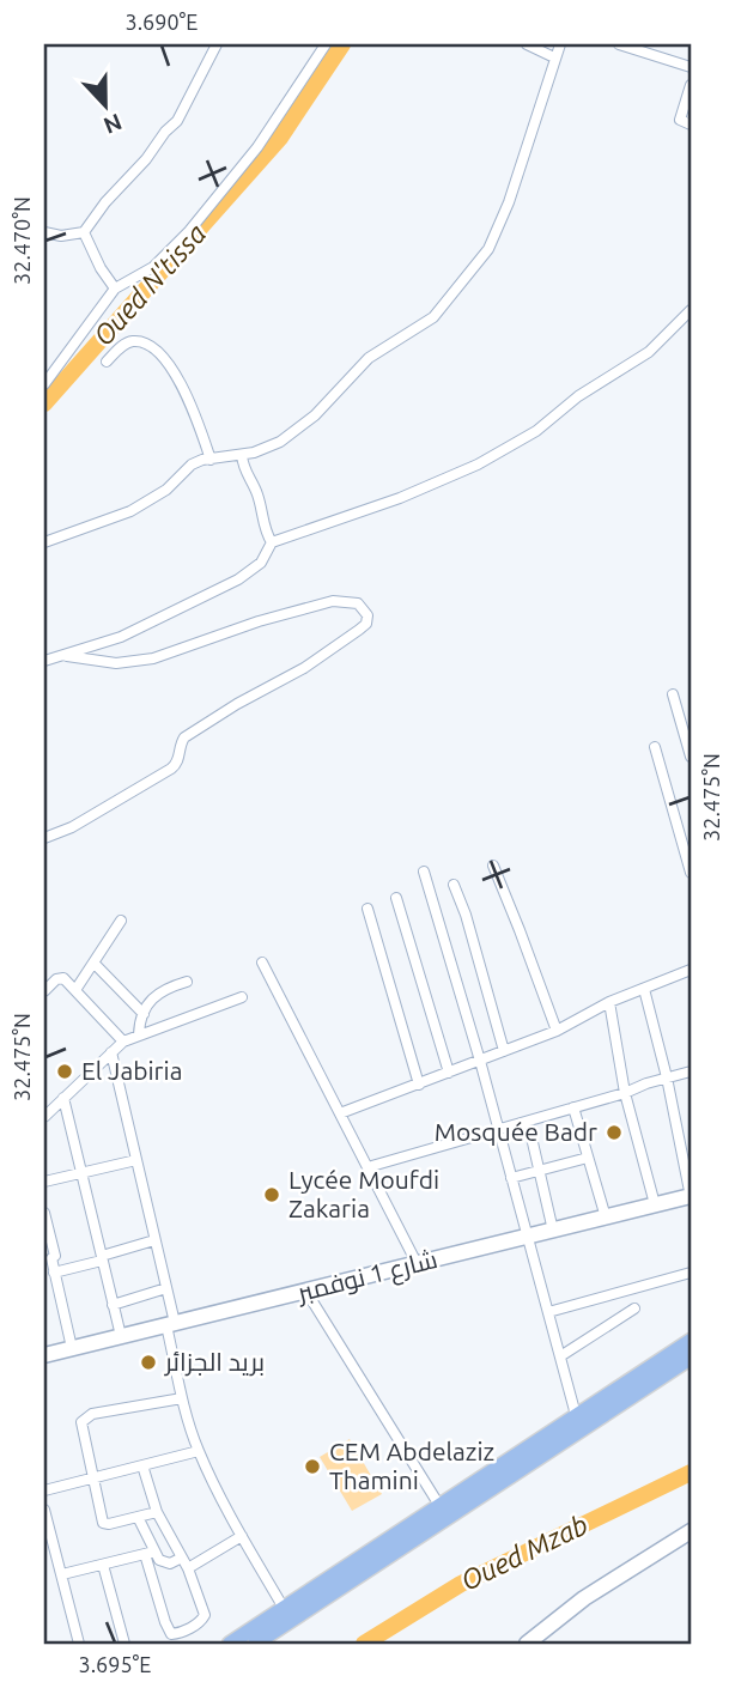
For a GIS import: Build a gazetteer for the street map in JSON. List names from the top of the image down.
{
  "streets": {
    "main road": ["شارع 1 نوفمبر"]
  },
  "water": ["Oued N'tissa", "Oued Mzab"],
  "places": [
    "El Jabiria",
    "Mosquée Badr",
    "Lycée Moufdi Zakaria",
    "بريد الجزائر",
    "CEM Abdelaziz Thamini"
  ],
  "north": "bottom",
  "coordinates": [
    "3.690°E",
    "32.470°N",
    "32.475°N",
    "3.695°E"
  ]
}
